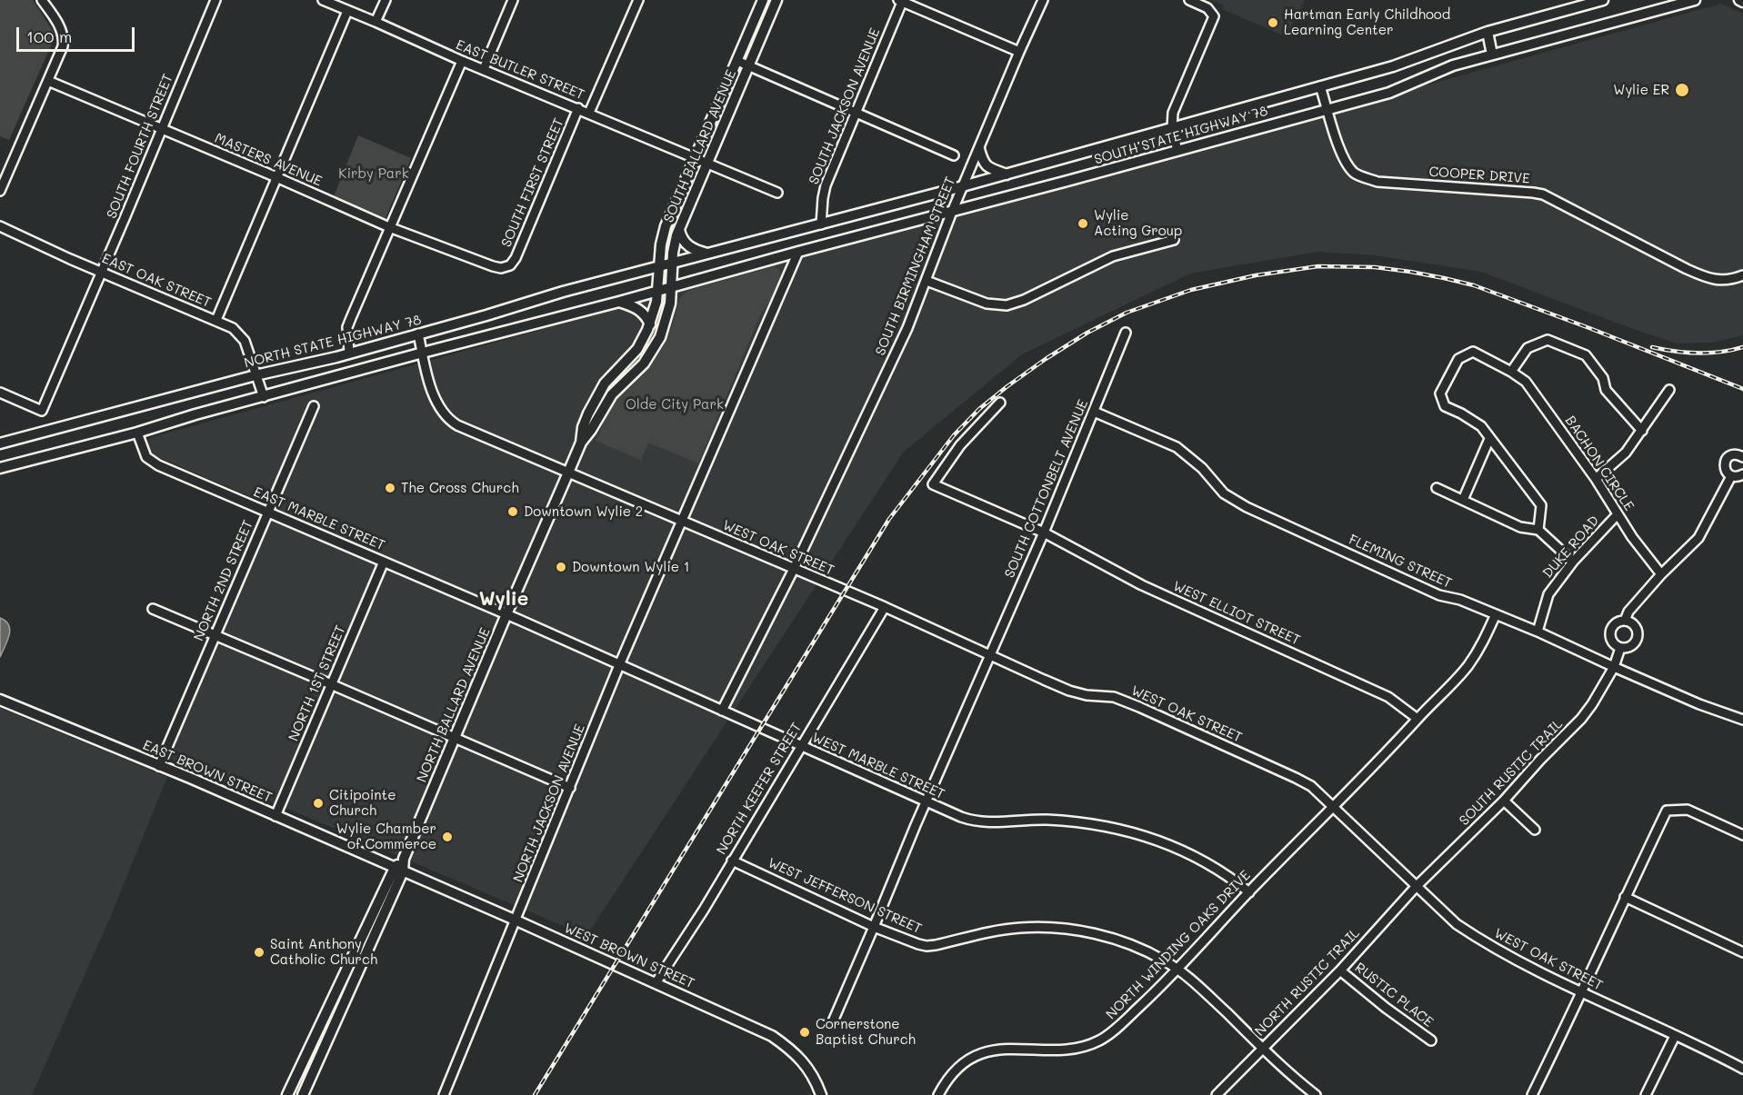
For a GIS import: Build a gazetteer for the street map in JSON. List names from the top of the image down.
{
  "streets": {
    "main road": [
      "SOUTH STATE HIGHWAY 78",
      "SOUTH BALLARD AVENUE",
      "NORTH STATE HIGHWAY 78",
      "NORTH BALLARD AVENUE",
      "EAST BROWN STREET",
      "WEST BROWN STREET"
    ],
    "street": [
      "EAST BUTLER STREET",
      "SOUTH JACKSON AVENUE",
      "SOUTH FOURTH STREET",
      "MASTERS AVENUE",
      "COOPER DRIVE",
      "SOUTH FIRST STREET",
      "SOUTH BIRMINGHAM STREET",
      "EAST OAK STREET",
      "BACHON CIRCLE",
      "SOUTH COTTONBELT AVENUE",
      "EAST MARBLE STREET",
      "DUKE ROAD",
      "WEST OAK STREET",
      "FLEMING STREET",
      "NORTH 2ND STREET",
      "WEST ELLIOT STREET",
      "NORTH 1ST STREET",
      "WEST MARBLE STREET",
      "SOUTH RUSTIC TRAIL",
      "NORTH KEEFER STREET",
      "NORTH JACKSON AVENUE",
      "WEST JEFFERSON STREET",
      "NORTH WINDING OAKS DRIVE",
      "NORTH RUSTIC TRAIL",
      "RUSTIC PLACE"
    ]
  },
  "crossings": [
    ["EAST BUTLER STREET", "SOUTH BALLARD AVENUE"],
    ["EAST BUTLER STREET", "SOUTH FIRST STREET"],
    ["SOUTH JACKSON AVENUE", "SOUTH STATE HIGHWAY 78"],
    ["SOUTH STATE HIGHWAY 78", "SOUTH BALLARD AVENUE"],
    ["SOUTH STATE HIGHWAY 78", "COOPER DRIVE"],
    ["SOUTH STATE HIGHWAY 78", "SOUTH BIRMINGHAM STREET"],
    ["SOUTH STATE HIGHWAY 78", "NORTH STATE HIGHWAY 78"],
    ["SOUTH FOURTH STREET", "MASTERS AVENUE"],
    ["SOUTH FOURTH STREET", "EAST OAK STREET"],
    ["SOUTH BALLARD AVENUE", "NORTH STATE HIGHWAY 78"],
    ["SOUTH BALLARD AVENUE", "WEST OAK STREET"],
    ["SOUTH BALLARD AVENUE", "NORTH BALLARD AVENUE"],
    ["MASTERS AVENUE", "SOUTH FIRST STREET"],
    ["SOUTH BIRMINGHAM STREET", "WEST OAK STREET"],
    ["SOUTH BIRMINGHAM STREET", "WEST MARBLE STREET"],
    ["EAST OAK STREET", "NORTH STATE HIGHWAY 78"],
    ["BACHON CIRCLE", "DUKE ROAD"],
    ["SOUTH COTTONBELT AVENUE", "WEST OAK STREET"],
    ["SOUTH COTTONBELT AVENUE", "FLEMING STREET"],
    ["SOUTH COTTONBELT AVENUE", "WEST ELLIOT STREET"],
    ["SOUTH COTTONBELT AVENUE", "WEST MARBLE STREET"],
    ["SOUTH COTTONBELT AVENUE", "WEST JEFFERSON STREET"],
    ["EAST MARBLE STREET", "NORTH 2ND STREET"],
    ["EAST MARBLE STREET", "NORTH 1ST STREET"],
    ["EAST MARBLE STREET", "NORTH BALLARD AVENUE"],
    ["EAST MARBLE STREET", "WEST MARBLE STREET"],
    ["DUKE ROAD", "FLEMING STREET"],
    ["WEST OAK STREET", "NORTH BALLARD AVENUE"],
    ["WEST OAK STREET", "SOUTH RUSTIC TRAIL"],
    ["WEST OAK STREET", "NORTH KEEFER STREET"],
    ["WEST OAK STREET", "NORTH JACKSON AVENUE"],
    ["WEST OAK STREET", "NORTH WINDING OAKS DRIVE"],
    ["WEST OAK STREET", "NORTH RUSTIC TRAIL"],
    ["FLEMING STREET", "SOUTH RUSTIC TRAIL"],
    ["FLEMING STREET", "NORTH WINDING OAKS DRIVE"],
    ["NORTH 2ND STREET", "EAST BROWN STREET"],
    ["WEST ELLIOT STREET", "NORTH WINDING OAKS DRIVE"],
    ["NORTH 1ST STREET", "EAST BROWN STREET"],
    ["NORTH BALLARD AVENUE", "WEST MARBLE STREET"],
    ["NORTH BALLARD AVENUE", "EAST BROWN STREET"],
    ["NORTH BALLARD AVENUE", "WEST BROWN STREET"],
    ["WEST MARBLE STREET", "NORTH KEEFER STREET"],
    ["WEST MARBLE STREET", "NORTH JACKSON AVENUE"],
    ["WEST MARBLE STREET", "NORTH WINDING OAKS DRIVE"],
    ["EAST BROWN STREET", "WEST BROWN STREET"],
    ["SOUTH RUSTIC TRAIL", "NORTH RUSTIC TRAIL"],
    ["NORTH KEEFER STREET", "WEST JEFFERSON STREET"],
    ["NORTH KEEFER STREET", "WEST BROWN STREET"],
    ["NORTH JACKSON AVENUE", "WEST BROWN STREET"],
    ["WEST JEFFERSON STREET", "NORTH WINDING OAKS DRIVE"],
    ["WEST JEFFERSON STREET", "NORTH RUSTIC TRAIL"],
    ["NORTH RUSTIC TRAIL", "RUSTIC PLACE"]
  ],
  "districts": ["Wylie"],
  "parks": ["Kirby Park", "Olde City Park"],
  "places": [
    "Hartman Early Childhood Learning Center",
    "Wylie ER",
    "Wylie Acting Group",
    "The Cross Church",
    "Downtown Wylie 2",
    "Downtown Wylie 1",
    "Citipointe Church",
    "Wylie Chamber of Commerce",
    "Saint Anthony Catholic Church",
    "Cornerstone Baptist Church"
  ],
  "scale_bar": "100 m"
}
